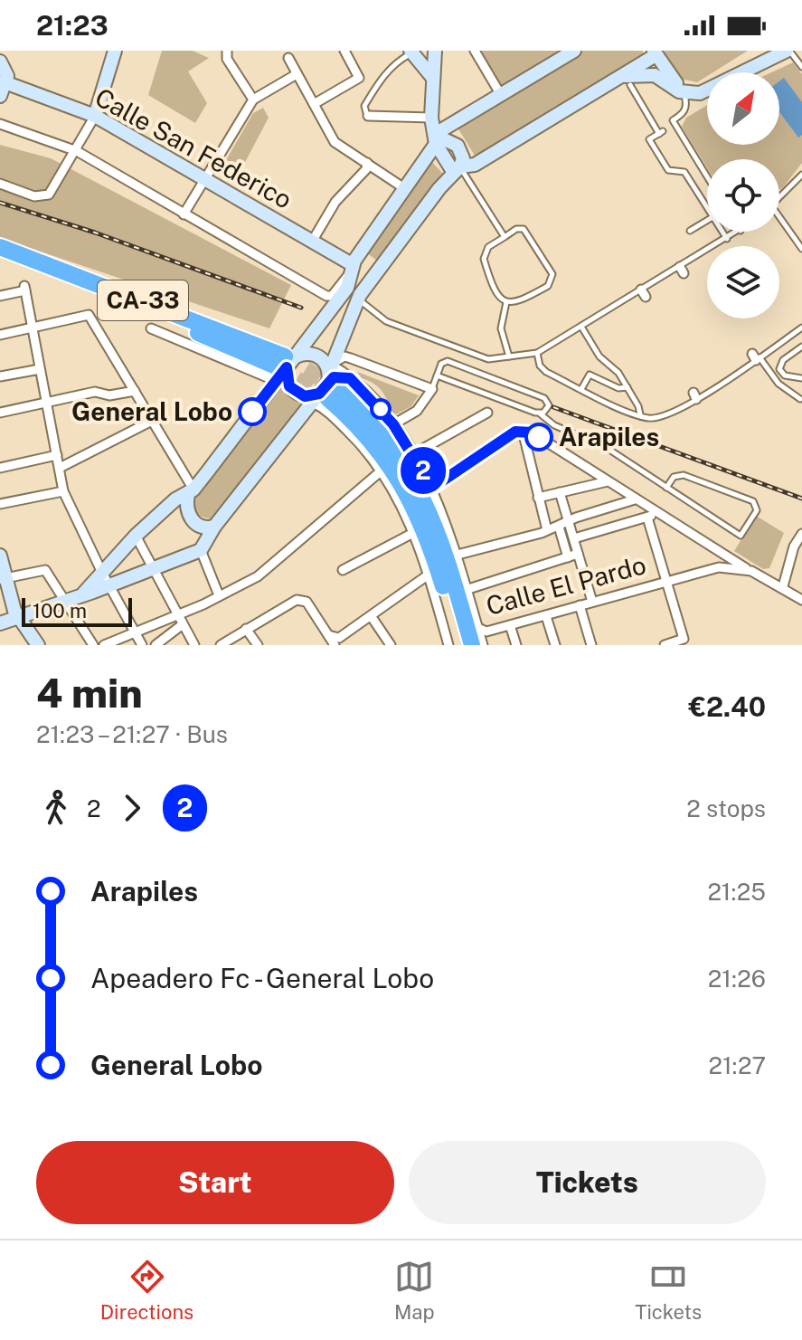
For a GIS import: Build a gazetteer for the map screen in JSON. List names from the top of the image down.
{
  "streets": {
    "highway": ["CA-33"],
    "street": ["Calle San Federico", "Calle El Pardo"]
  },
  "places": ["General Lobo", "Arapiles"],
  "lines": ["bus line 2"],
  "scale_bar": "100 m",
  "north": "top right",
  "page": {
    "status": "21:23",
    "on_map": "2",
    "scale": "100 m",
    "heading": ["4 min", "21:23 – 21:27 · Bus", "€2.40"],
    "legs": ["2", "2", "2 stops"],
    "list": [
      {
        "name": "Arapiles",
        "value": "21:25"
      },
      {
        "name": "Apeadero Fc - General Lobo",
        "value": "21:26"
      },
      {
        "name": "General Lobo",
        "value": "21:27"
      }
    ],
    "buttons": ["Start", "Tickets"],
    "tabs": ["Directions", "Map", "Tickets"]
  }
}
